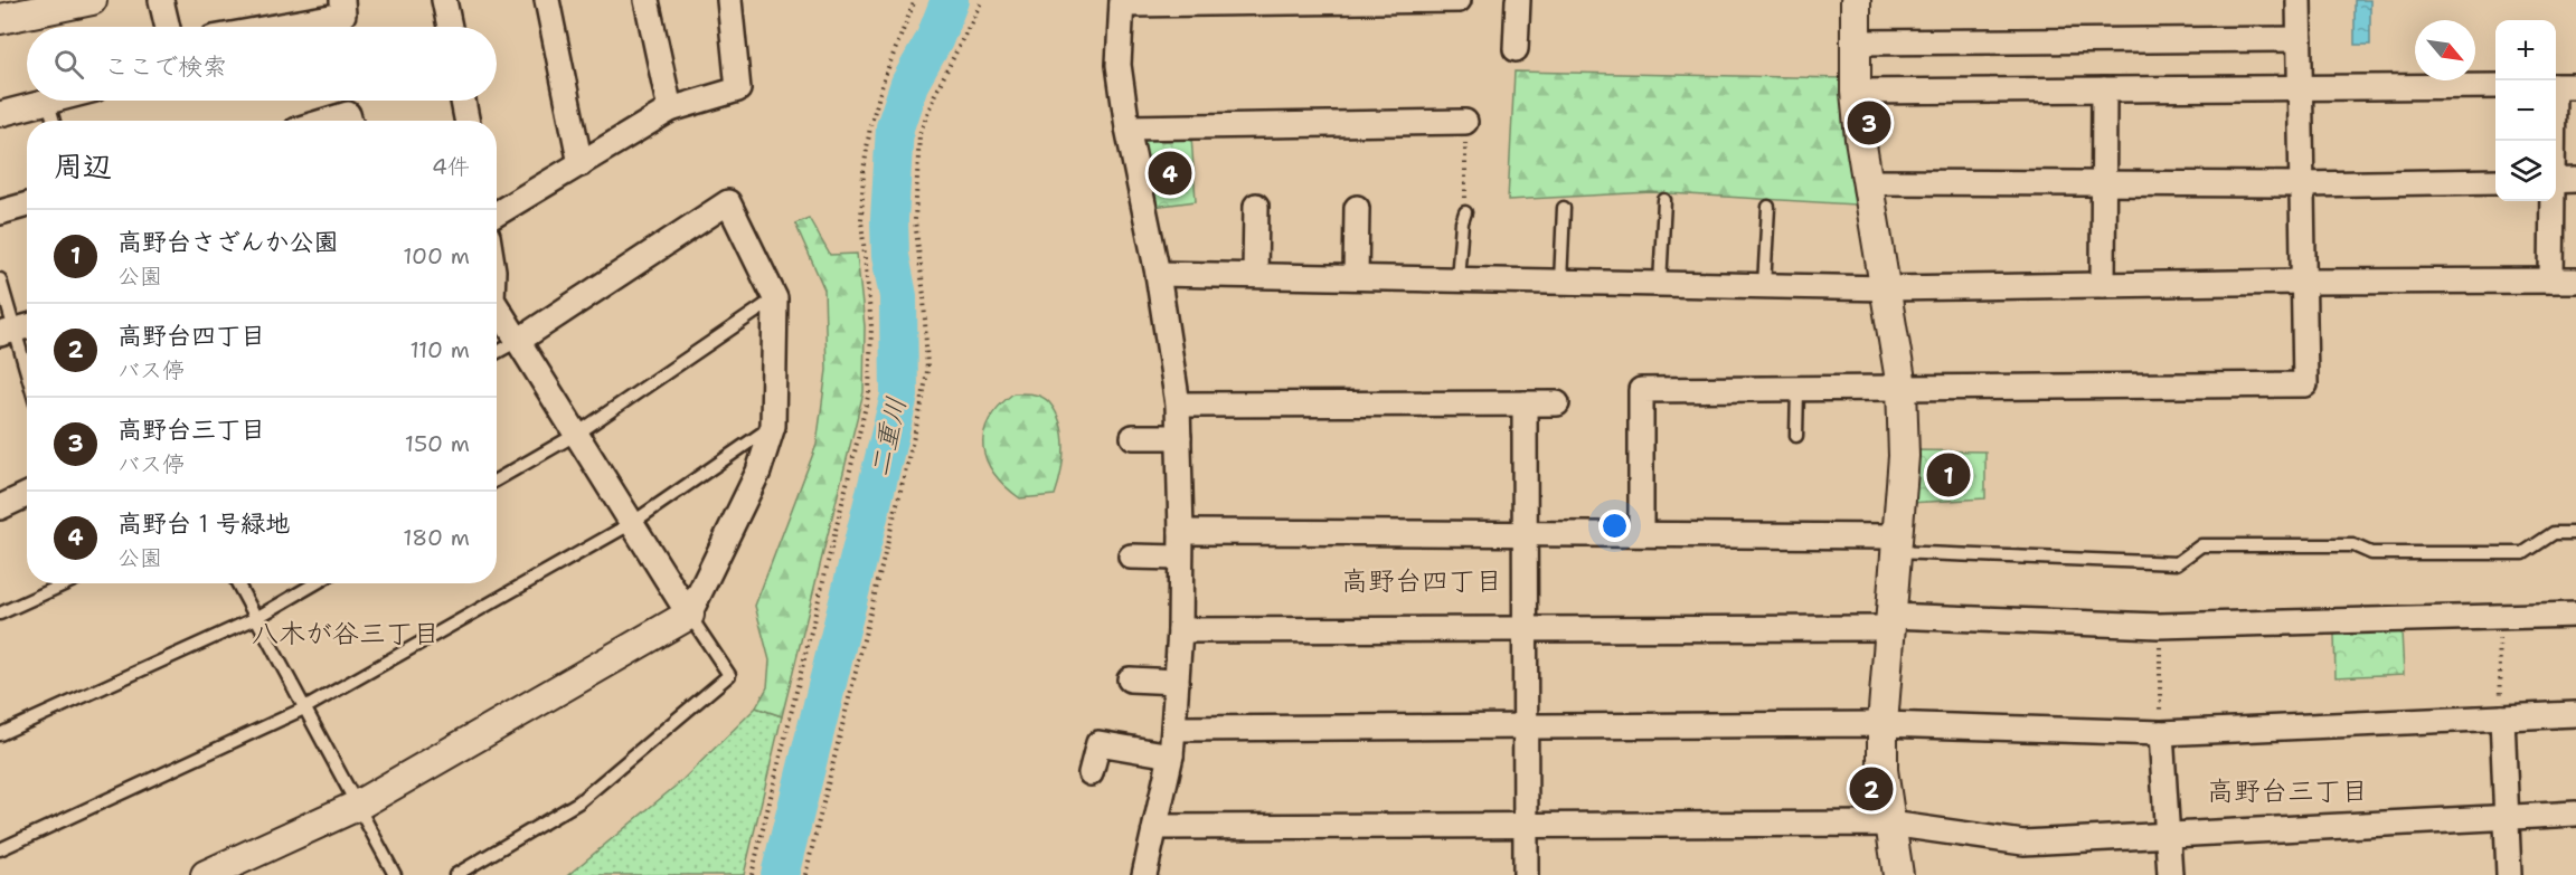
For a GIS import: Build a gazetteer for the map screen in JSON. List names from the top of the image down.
{
  "districts": ["高野台四丁目", "八木が谷三丁目", "高野台三丁目"],
  "water": ["二重川"],
  "north": "bottom right",
  "page": {
    "map_buttons": ["+", "−"],
    "search": "ここで検索",
    "pins": [
      "3",
      "4",
      "1",
      "2"
    ],
    "heading": ["周辺", "4件"],
    "list": [
      {
        "mark": "1",
        "name": "高野台さざんか公園",
        "note": "公園",
        "value": "100 m"
      },
      {
        "mark": "2",
        "name": "高野台四丁目",
        "note": "バス停",
        "value": "110 m"
      },
      {
        "mark": "3",
        "name": "高野台三丁目",
        "note": "バス停",
        "value": "150 m"
      },
      {
        "mark": "4",
        "name": "高野台１号緑地",
        "note": "公園",
        "value": "180 m"
      }
    ]
  }
}
